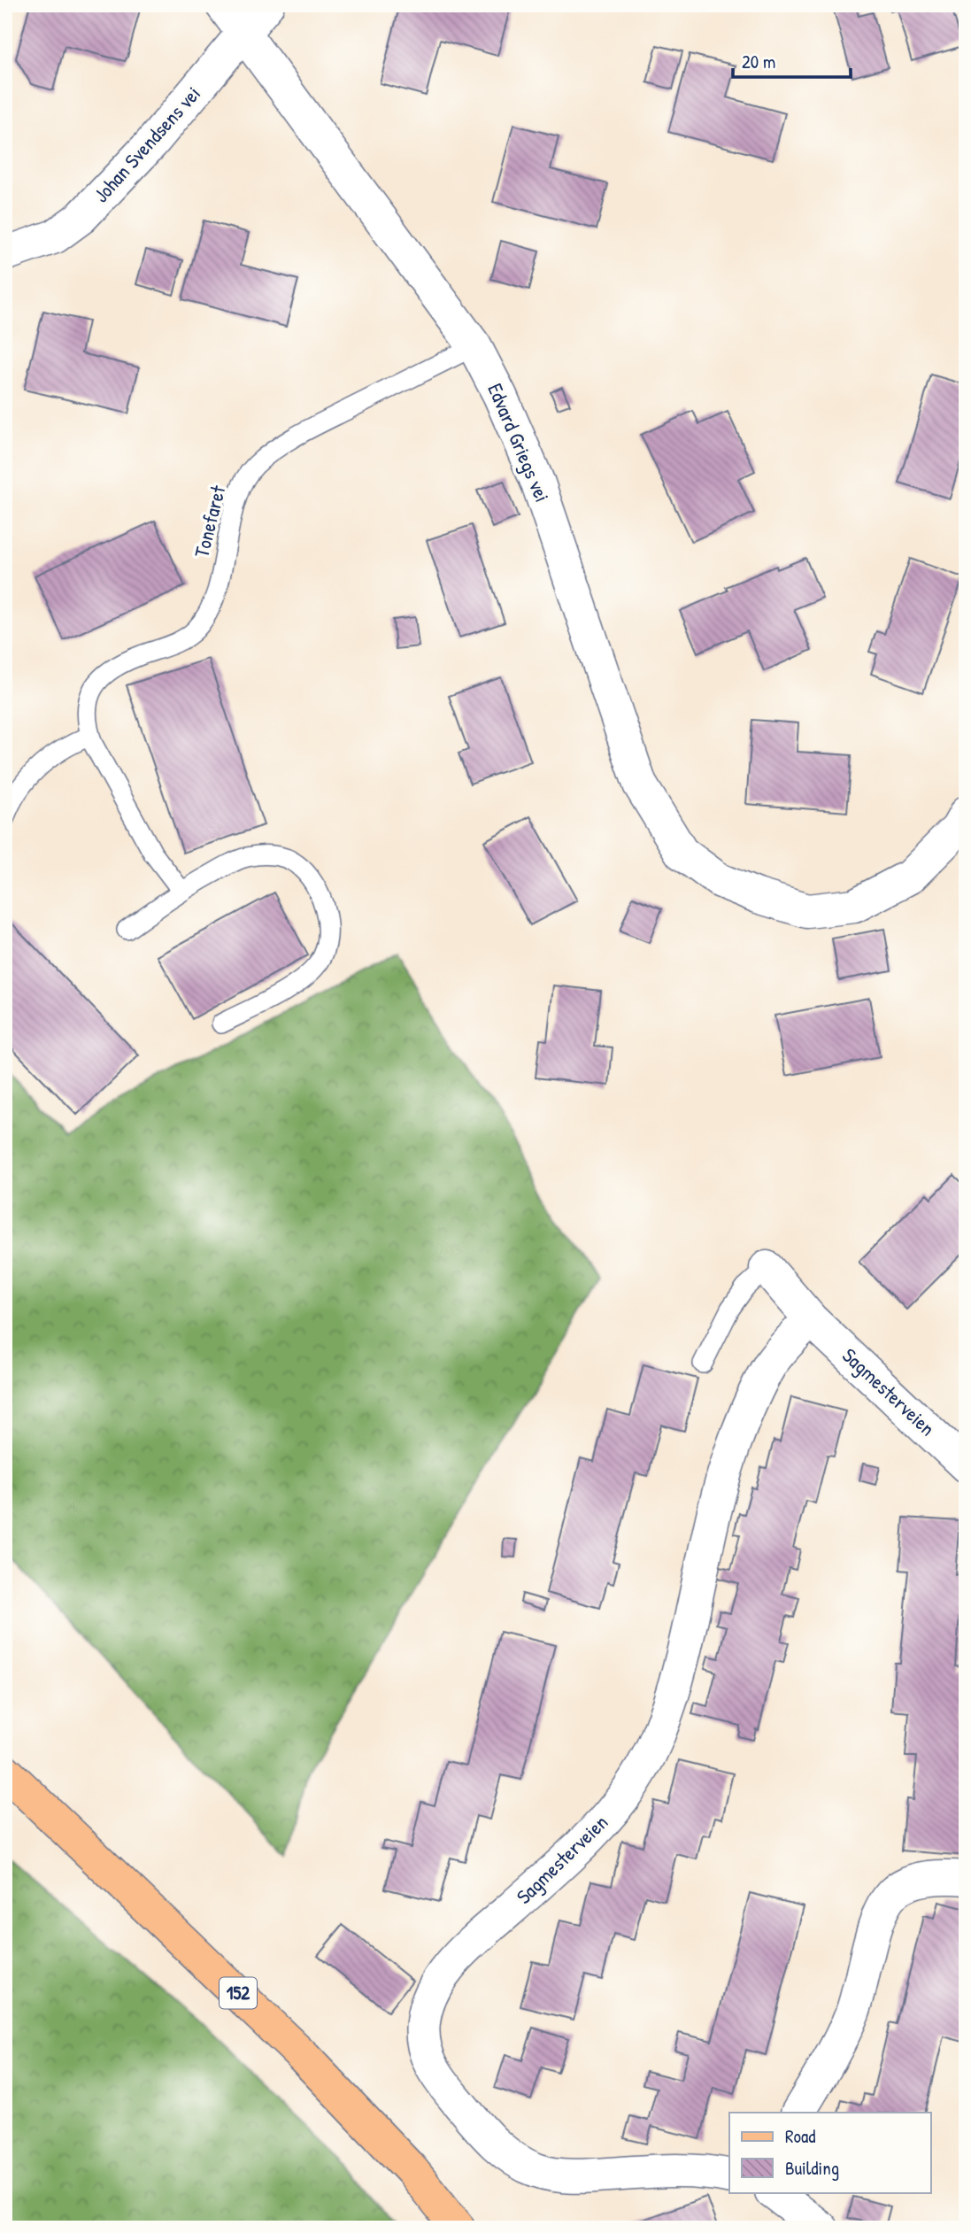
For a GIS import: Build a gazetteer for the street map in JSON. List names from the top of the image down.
{
  "streets": {
    "main road": ["152"],
    "street": ["Johan Svendsens vei", "Edvard Griegs vei", "Sagmesterveien"],
    "lane": ["Tonefaret"]
  },
  "crossings": [
    ["Johan Svendsens vei", "Edvard Griegs vei"],
    ["Edvard Griegs vei", "Tonefaret"]
  ],
  "legend": ["Road", "Building"],
  "scale_bar": "20 m"
}
